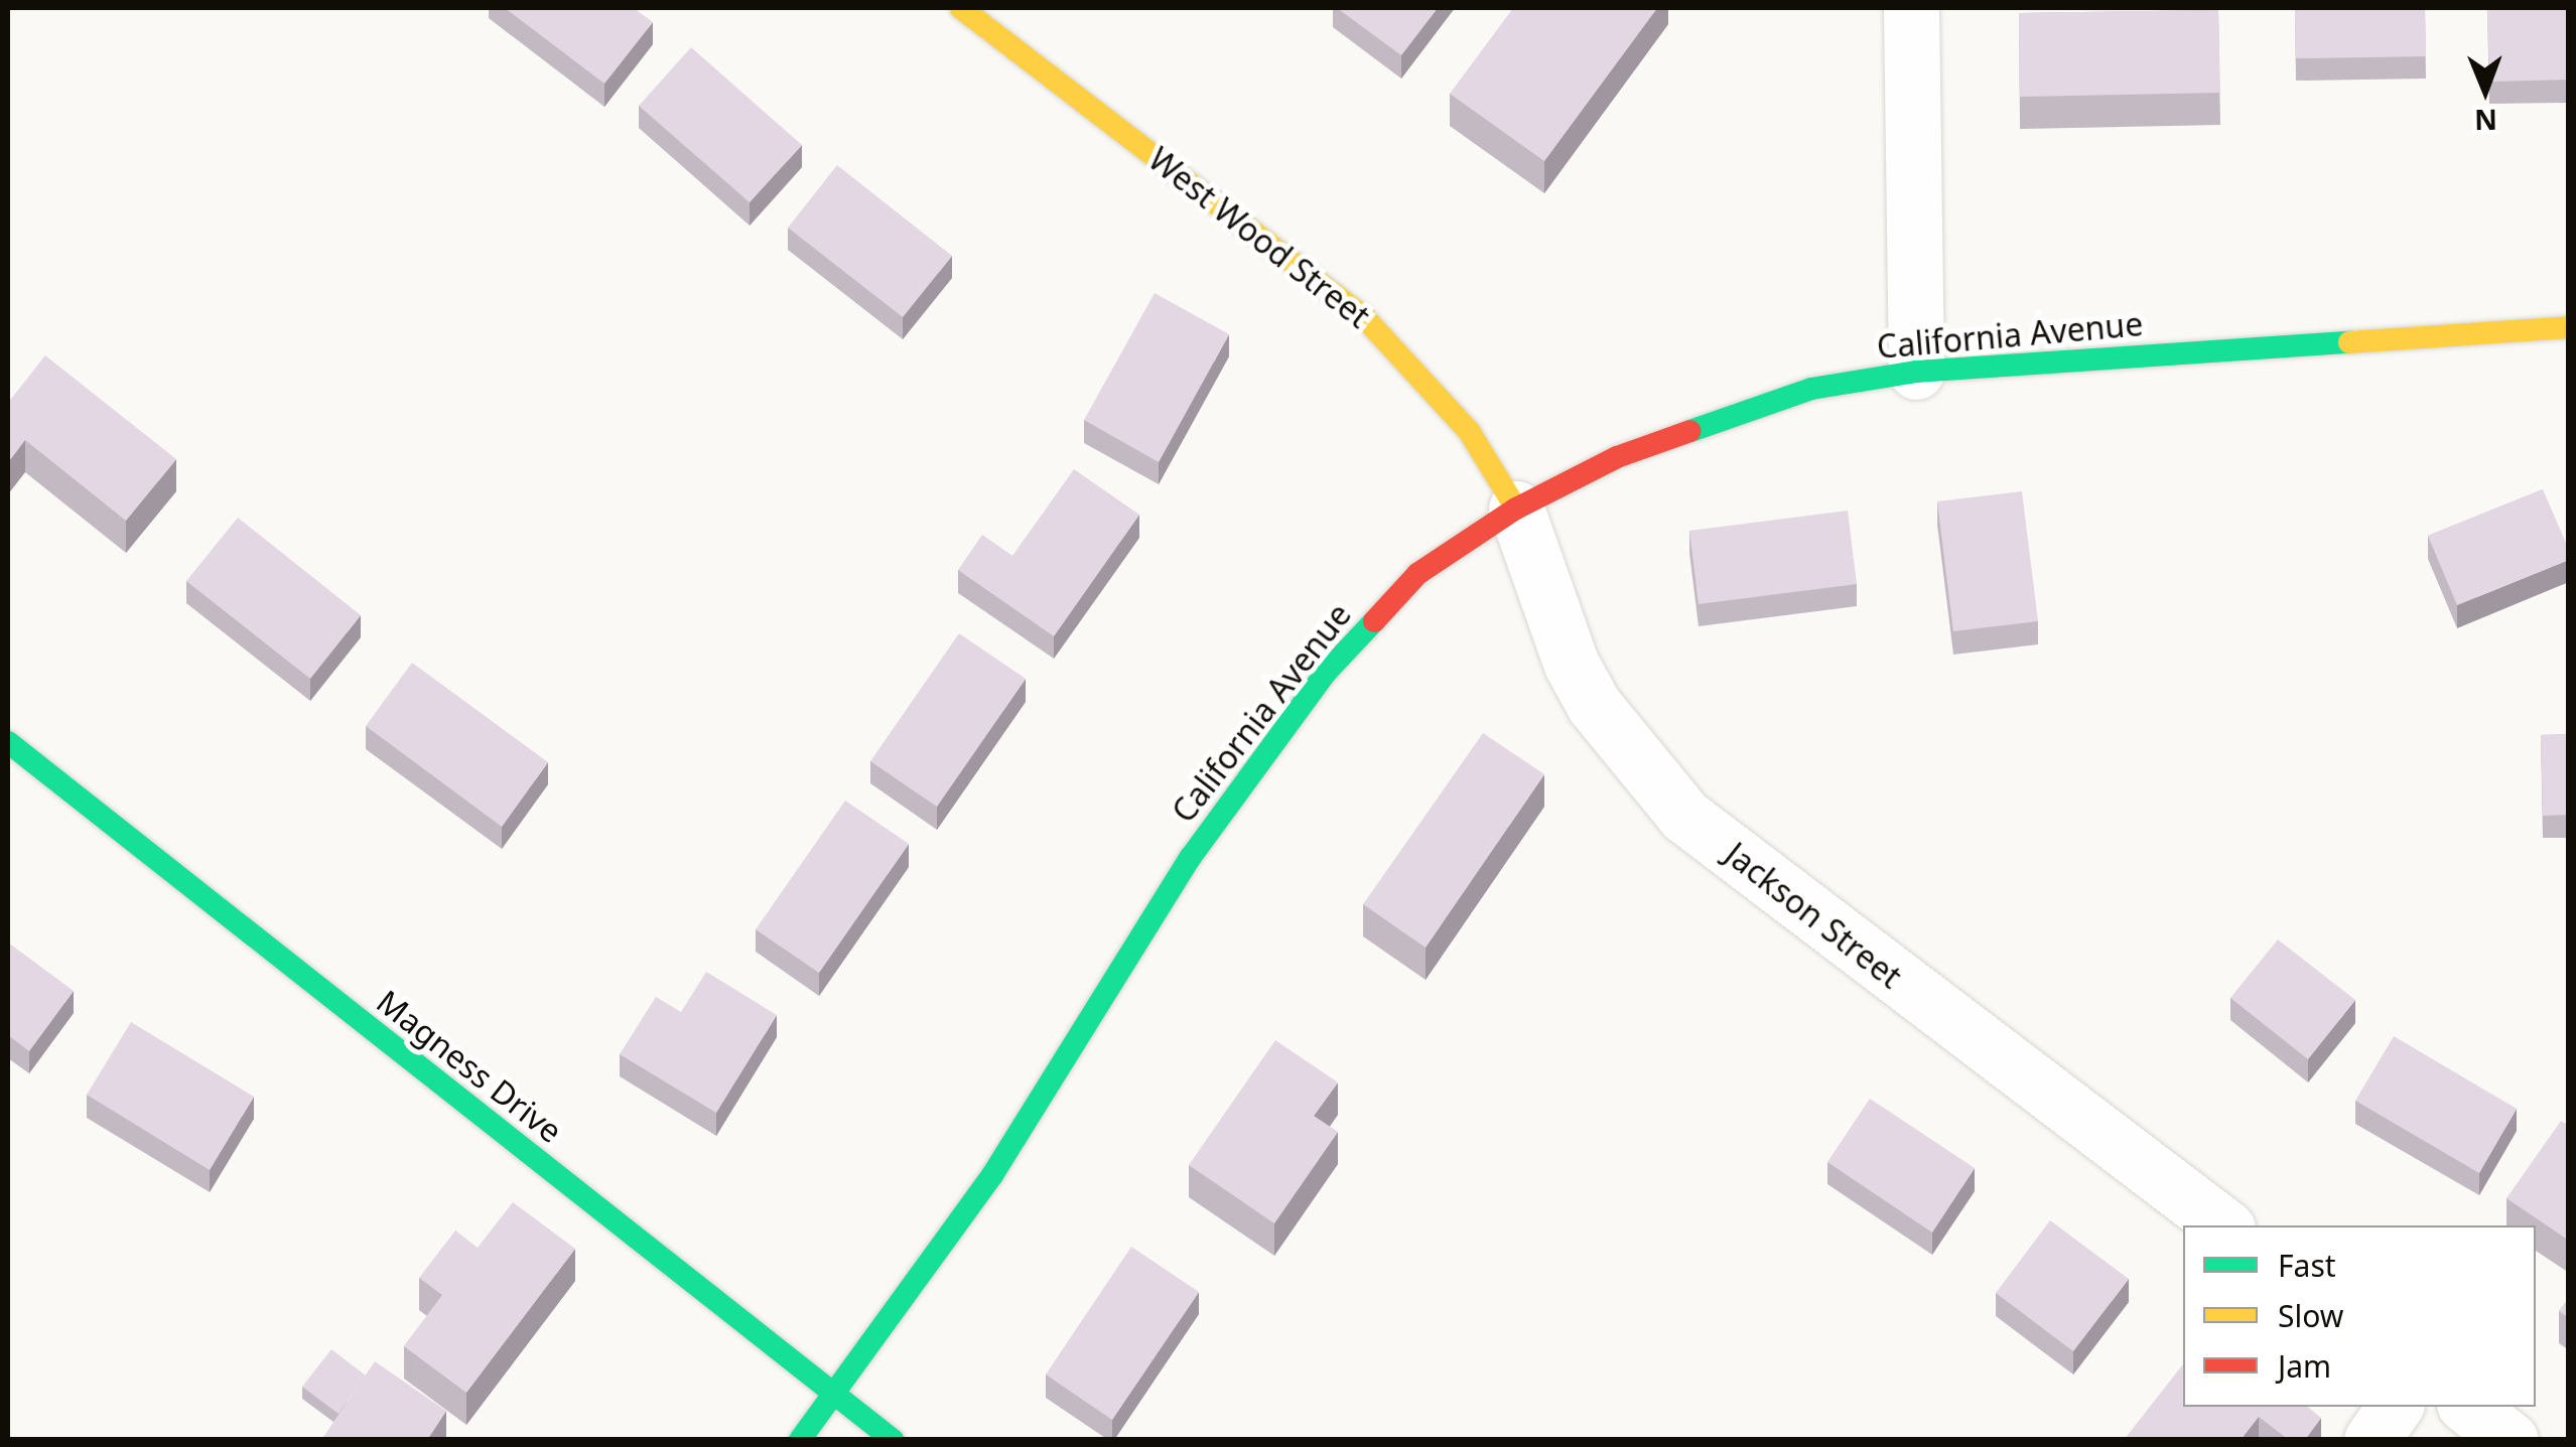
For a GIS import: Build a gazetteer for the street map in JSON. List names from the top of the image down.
{
  "streets": {
    "main road": ["West Wood Street", "California Avenue", "Magness Drive"],
    "street": ["Jackson Street"]
  },
  "crossings": [
    ["West Wood Street", "California Avenue"],
    ["West Wood Street", "Jackson Street"],
    ["California Avenue", "Jackson Street"],
    ["California Avenue", "Magness Drive"]
  ],
  "legend": ["Fast", "Slow", "Jam"],
  "north": "bottom"
}
